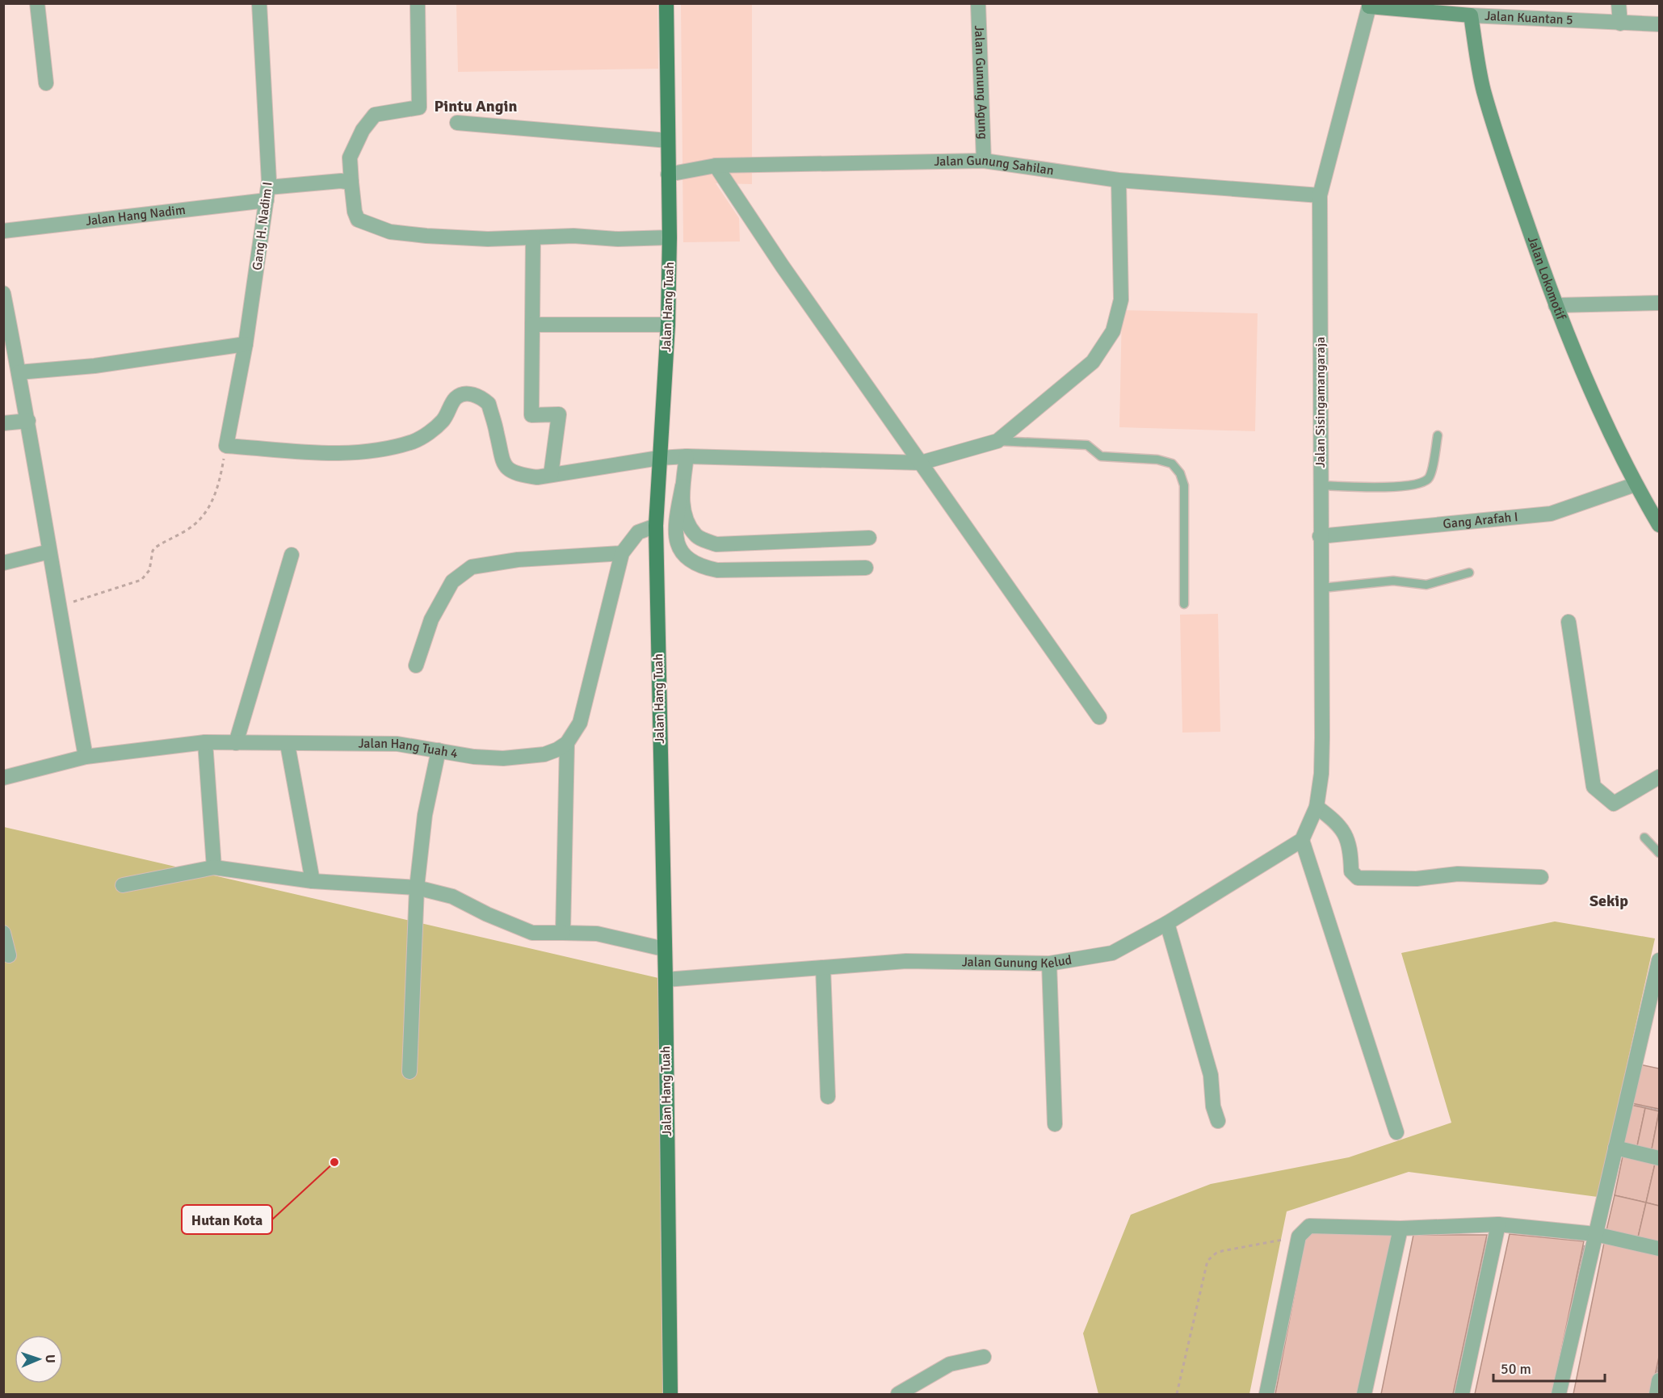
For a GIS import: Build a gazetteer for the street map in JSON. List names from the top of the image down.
{
  "streets": {
    "main road": ["Jalan Hang Tuah"],
    "street": [
      "Jalan Kuantan 5",
      "Jalan Gunung Agung",
      "Jalan Gunung Sahilan",
      "Jalan Hang Nadim",
      "Gang H. Nadim I",
      "Jalan Lokomotif",
      "Jalan Sisingamangaraja",
      "Gang Arafah I",
      "Jalan Hang Tuah 4",
      "Jalan Gunung Kelud"
    ]
  },
  "crossings": [
    ["Jalan Kuantan 5", "Jalan Lokomotif"],
    ["Jalan Kuantan 5", "Jalan Sisingamangaraja"],
    ["Jalan Gunung Agung", "Jalan Gunung Sahilan"],
    ["Jalan Gunung Sahilan", "Jalan Hang Tuah"],
    ["Jalan Gunung Sahilan", "Jalan Sisingamangaraja"],
    ["Jalan Hang Nadim", "Gang H. Nadim I"],
    ["Jalan Lokomotif", "Gang Arafah I"],
    ["Jalan Hang Tuah", "Jalan Gunung Kelud"],
    ["Jalan Sisingamangaraja", "Gang Arafah I"]
  ],
  "districts": ["Pintu Angin", "Sekip"],
  "places": ["Hutan Kota"],
  "scale_bar": "50 m",
  "north": "right"
}
